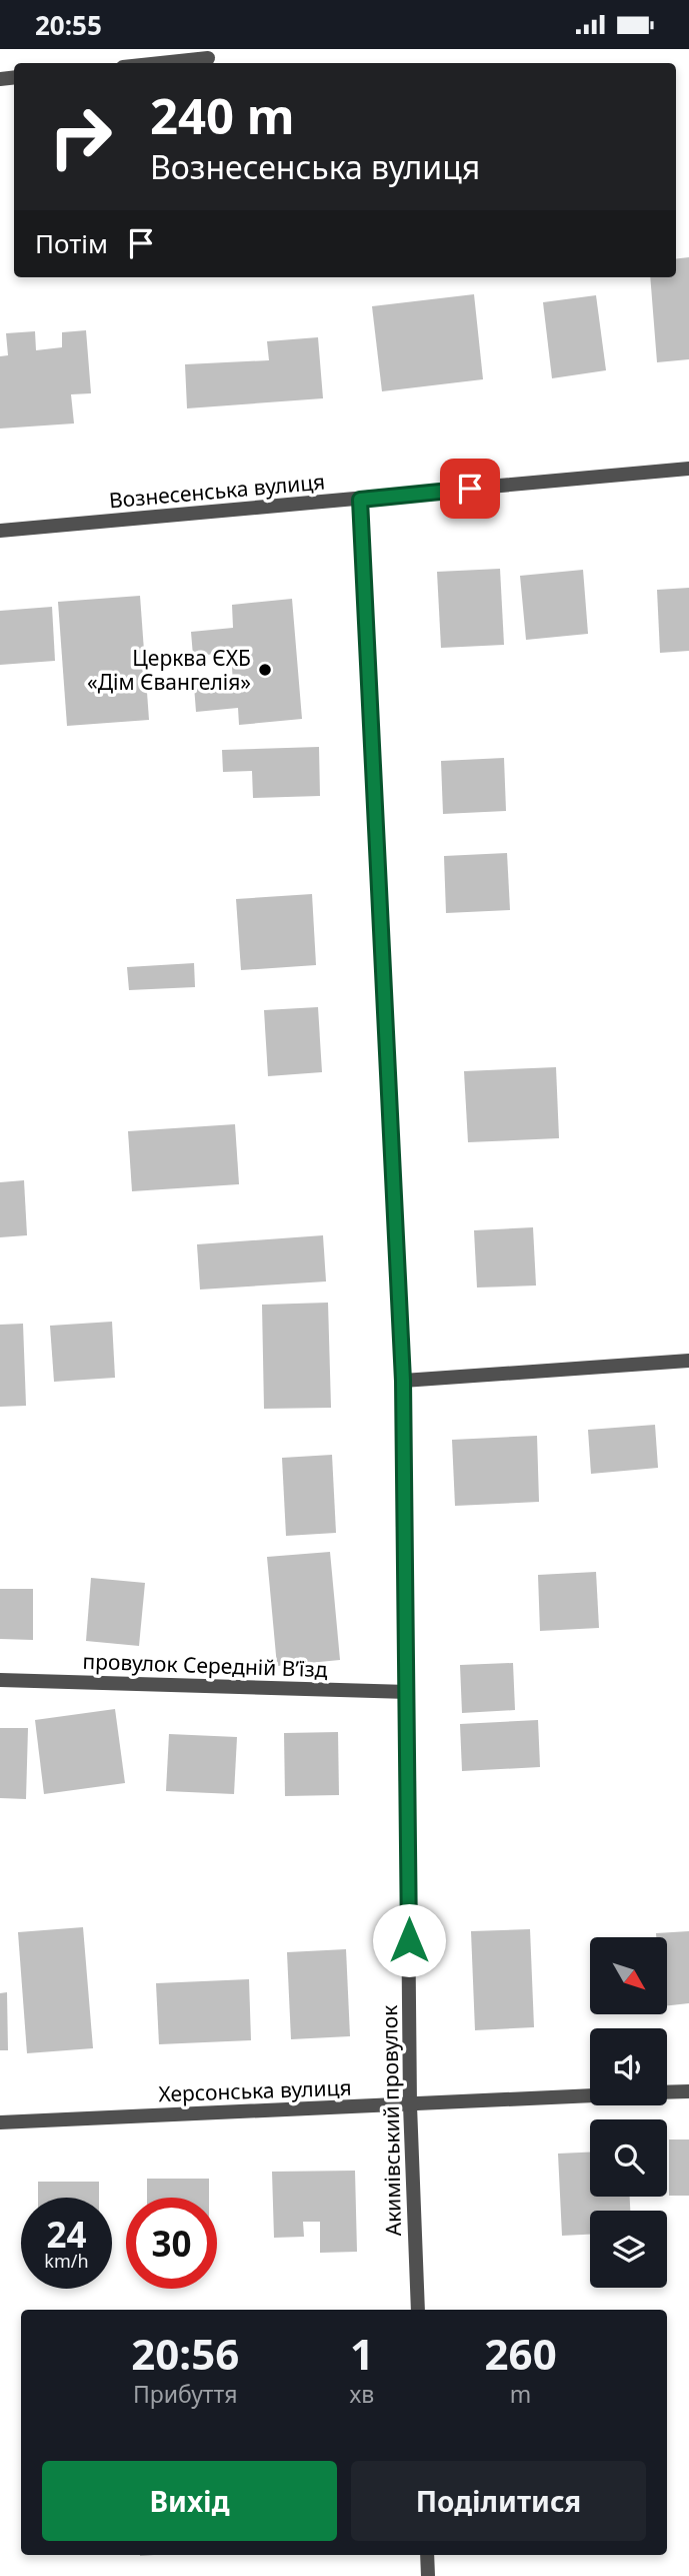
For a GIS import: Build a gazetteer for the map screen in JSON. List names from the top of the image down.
{
  "streets": {
    "street": [
      "Вознесенська вулиця",
      "провулок Середній Вʼїзд",
      "Херсонська вулиця",
      "Акимівський провулок"
    ]
  },
  "crossings": [
    ["Вознесенська вулиця", "Акимівський провулок"],
    ["провулок Середній Вʼїзд", "Акимівський провулок"],
    ["Херсонська вулиця", "Акимівський провулок"]
  ],
  "places": ["Церква ЄХБ «Дім Євангелія»"],
  "north": "bottom right",
  "page": {
    "status": "20:55",
    "turn": ["240 m", "Вознесенська вулиця"],
    "then": "Потім",
    "speed": "24 km/h",
    "limit": "30",
    "eta": [
      "20:56",
      "Прибуття",
      "1",
      "хв",
      "260",
      "m"
    ],
    "buttons": ["Вихід", "Поділитися"]
  }
}
